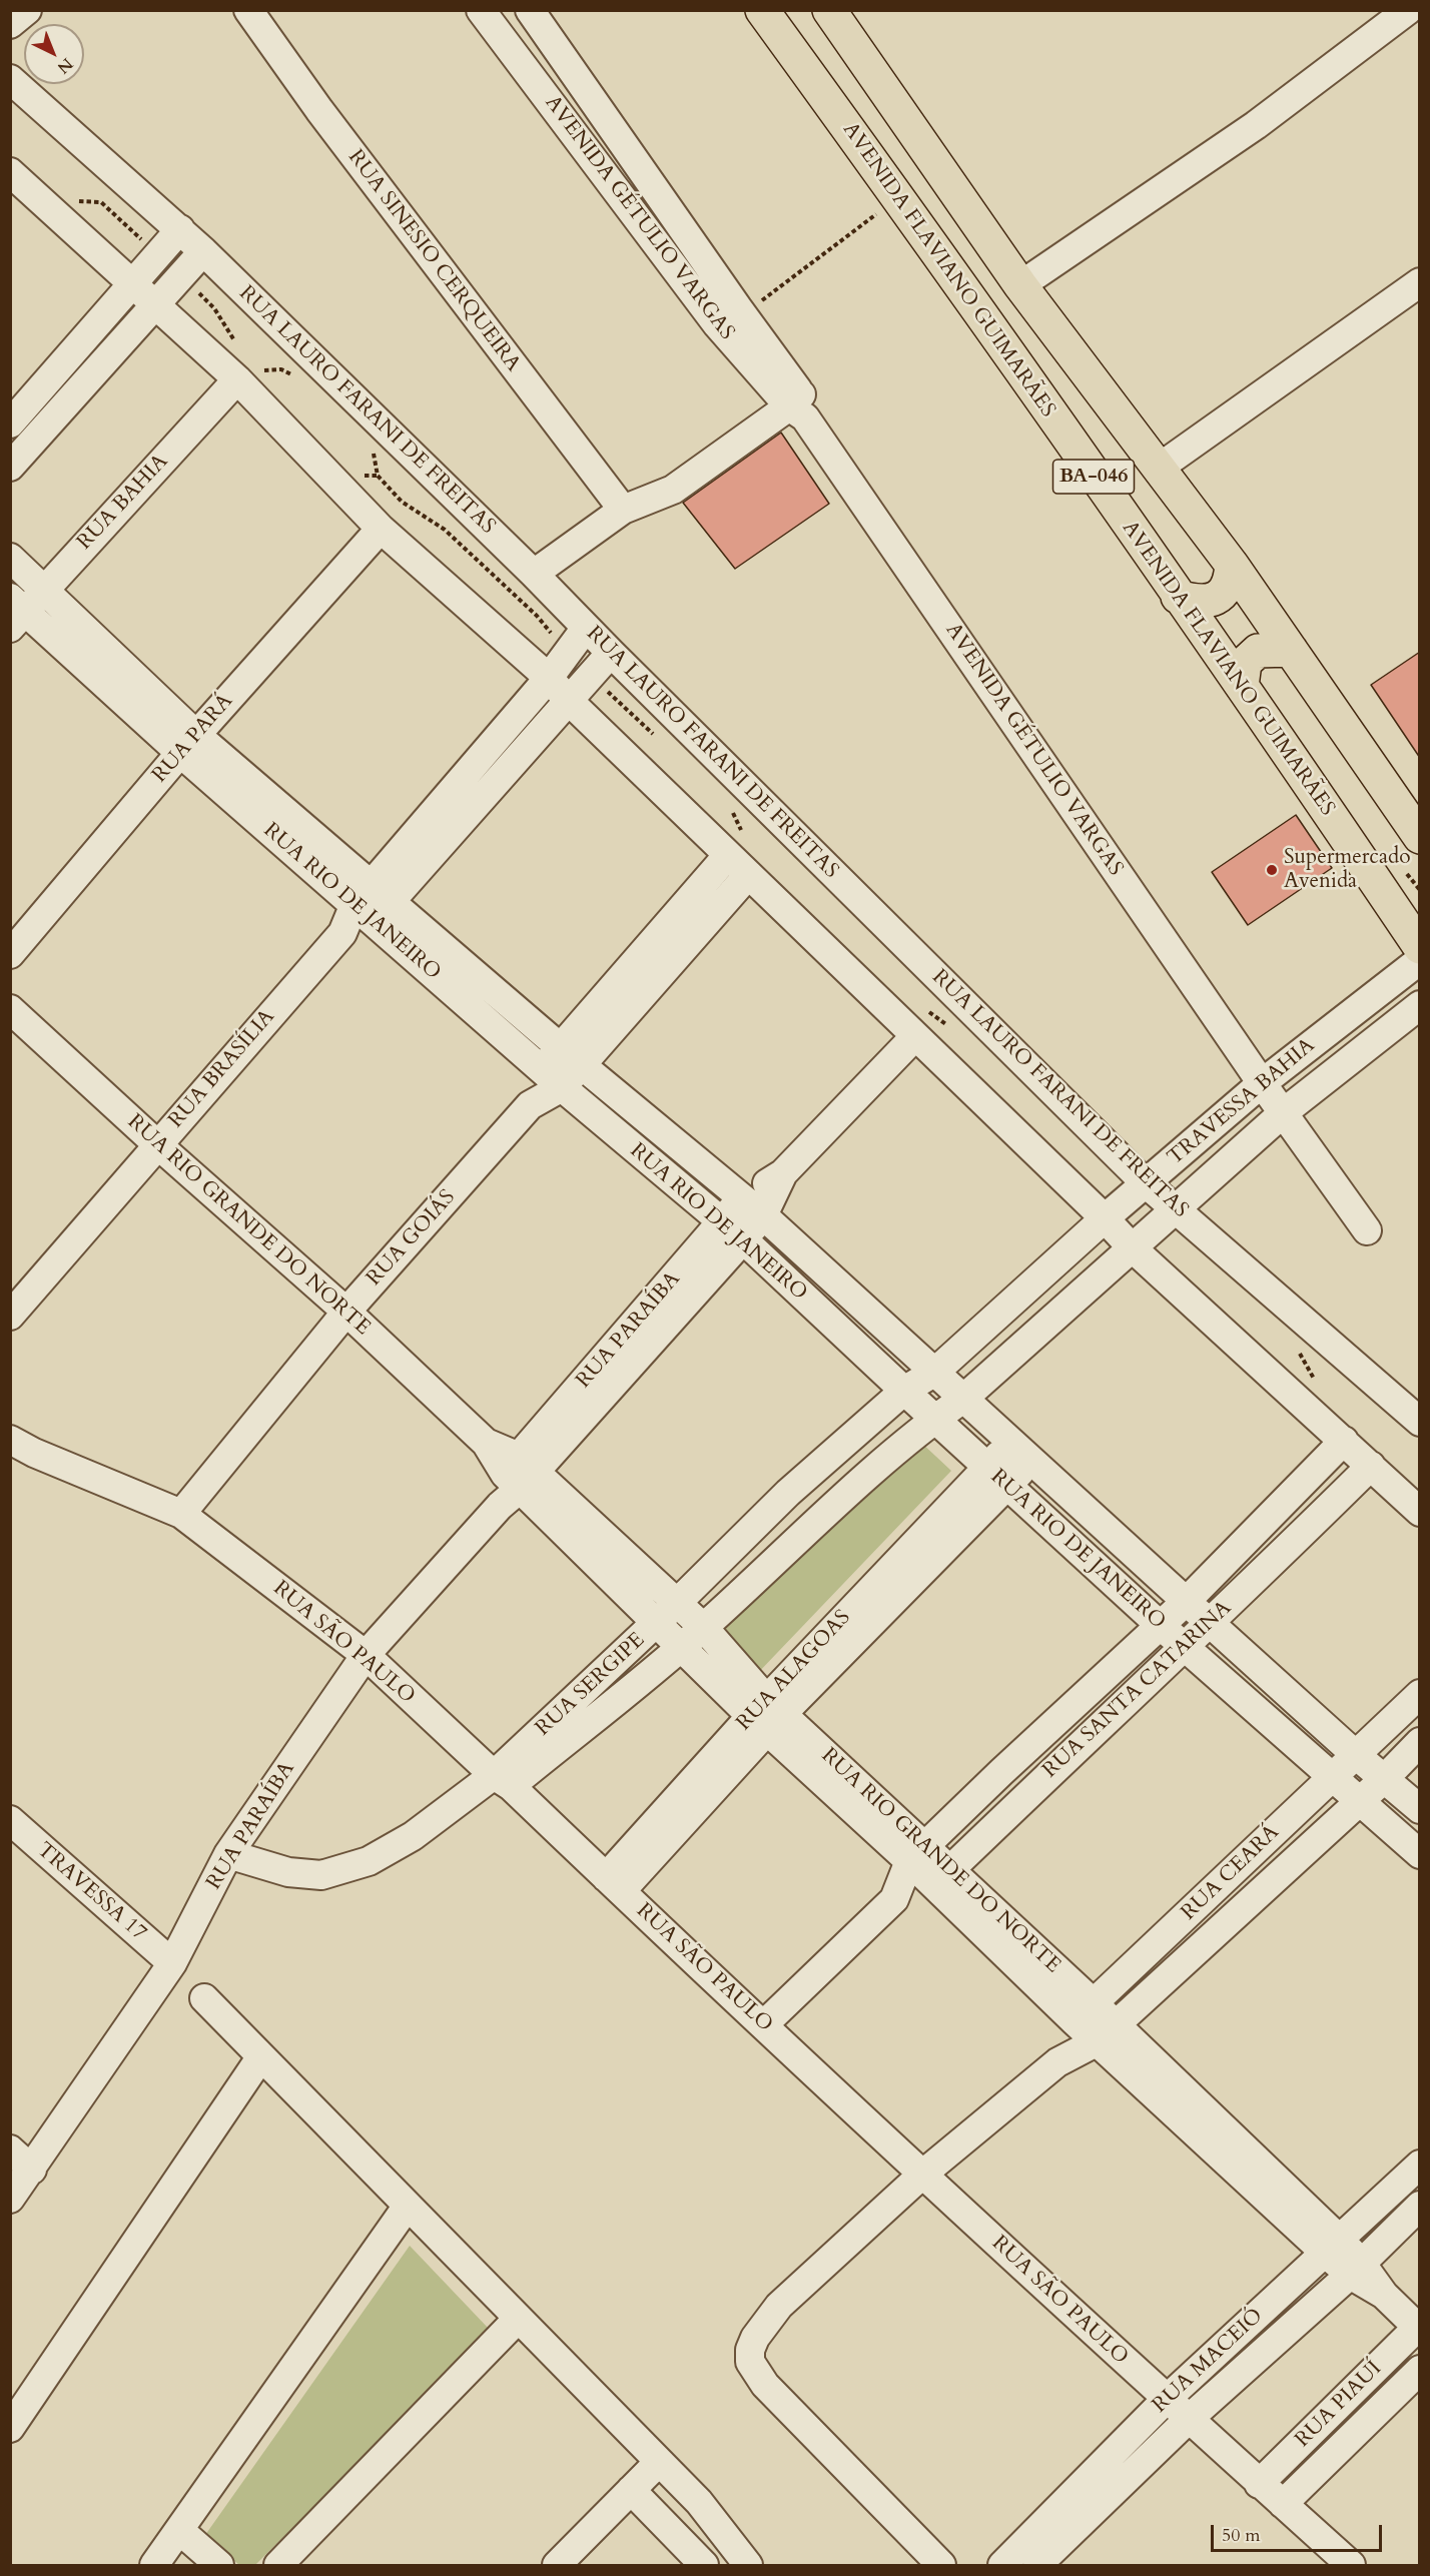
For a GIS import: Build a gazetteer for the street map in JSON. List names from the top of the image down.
{
  "streets": {
    "main road": ["AVENIDA FLAVIANO GUIMARÃES", "BA-046"],
    "street": [
      "AVENIDA GÉTULIO VARGAS",
      "RUA SINESIO CERQUEIRA",
      "RUA LAURO FARANI DE FREITAS",
      "RUA BAHIA",
      "RUA PARÁ",
      "RUA RIO DE JANEIRO",
      "RUA BRASÍLIA",
      "TRAVESSA BAHIA",
      "RUA RIO GRANDE DO NORTE",
      "RUA GOIÁS",
      "RUA PARAÍBA",
      "RUA SÃO PAULO",
      "RUA ALAGOAS",
      "RUA SERGIPE",
      "RUA SANTA CATARINA",
      "RUA CEARÁ",
      "TRAVESSA 17",
      "RUA MACEIÓ",
      "RUA PIAUÍ"
    ]
  },
  "crossings": [
    ["AVENIDA GÉTULIO VARGAS", "TRAVESSA BAHIA"],
    ["RUA LAURO FARANI DE FREITAS", "RUA BRASÍLIA"],
    ["RUA LAURO FARANI DE FREITAS", "TRAVESSA BAHIA"],
    ["RUA BAHIA", "RUA RIO DE JANEIRO"],
    ["RUA PARÁ", "RUA RIO DE JANEIRO"],
    ["RUA RIO DE JANEIRO", "RUA BRASÍLIA"],
    ["RUA RIO DE JANEIRO", "TRAVESSA BAHIA"],
    ["RUA RIO DE JANEIRO", "RUA GOIÁS"],
    ["RUA RIO DE JANEIRO", "RUA PARAÍBA"],
    ["RUA RIO DE JANEIRO", "RUA ALAGOAS"],
    ["RUA RIO DE JANEIRO", "RUA SERGIPE"],
    ["RUA RIO DE JANEIRO", "RUA SANTA CATARINA"],
    ["RUA RIO DE JANEIRO", "RUA CEARÁ"],
    ["RUA BRASÍLIA", "RUA RIO GRANDE DO NORTE"],
    ["TRAVESSA BAHIA", "RUA SERGIPE"],
    ["RUA RIO GRANDE DO NORTE", "RUA GOIÁS"],
    ["RUA RIO GRANDE DO NORTE", "RUA PARAÍBA"],
    ["RUA RIO GRANDE DO NORTE", "RUA ALAGOAS"],
    ["RUA RIO GRANDE DO NORTE", "RUA SERGIPE"],
    ["RUA RIO GRANDE DO NORTE", "RUA SANTA CATARINA"],
    ["RUA RIO GRANDE DO NORTE", "RUA CEARÁ"],
    ["RUA RIO GRANDE DO NORTE", "RUA MACEIÓ"],
    ["RUA RIO GRANDE DO NORTE", "RUA PIAUÍ"],
    ["RUA GOIÁS", "RUA SÃO PAULO"],
    ["RUA PARAÍBA", "RUA SÃO PAULO"],
    ["RUA PARAÍBA", "RUA SERGIPE"],
    ["RUA PARAÍBA", "TRAVESSA 17"],
    ["RUA SÃO PAULO", "RUA ALAGOAS"],
    ["RUA SÃO PAULO", "RUA SERGIPE"],
    ["RUA SÃO PAULO", "RUA SANTA CATARINA"],
    ["RUA SÃO PAULO", "RUA CEARÁ"],
    ["RUA SÃO PAULO", "RUA MACEIÓ"],
    ["RUA SÃO PAULO", "RUA PIAUÍ"]
  ],
  "places": ["Supermercado Avenida"],
  "scale_bar": "50 m",
  "north": "bottom right"
}
